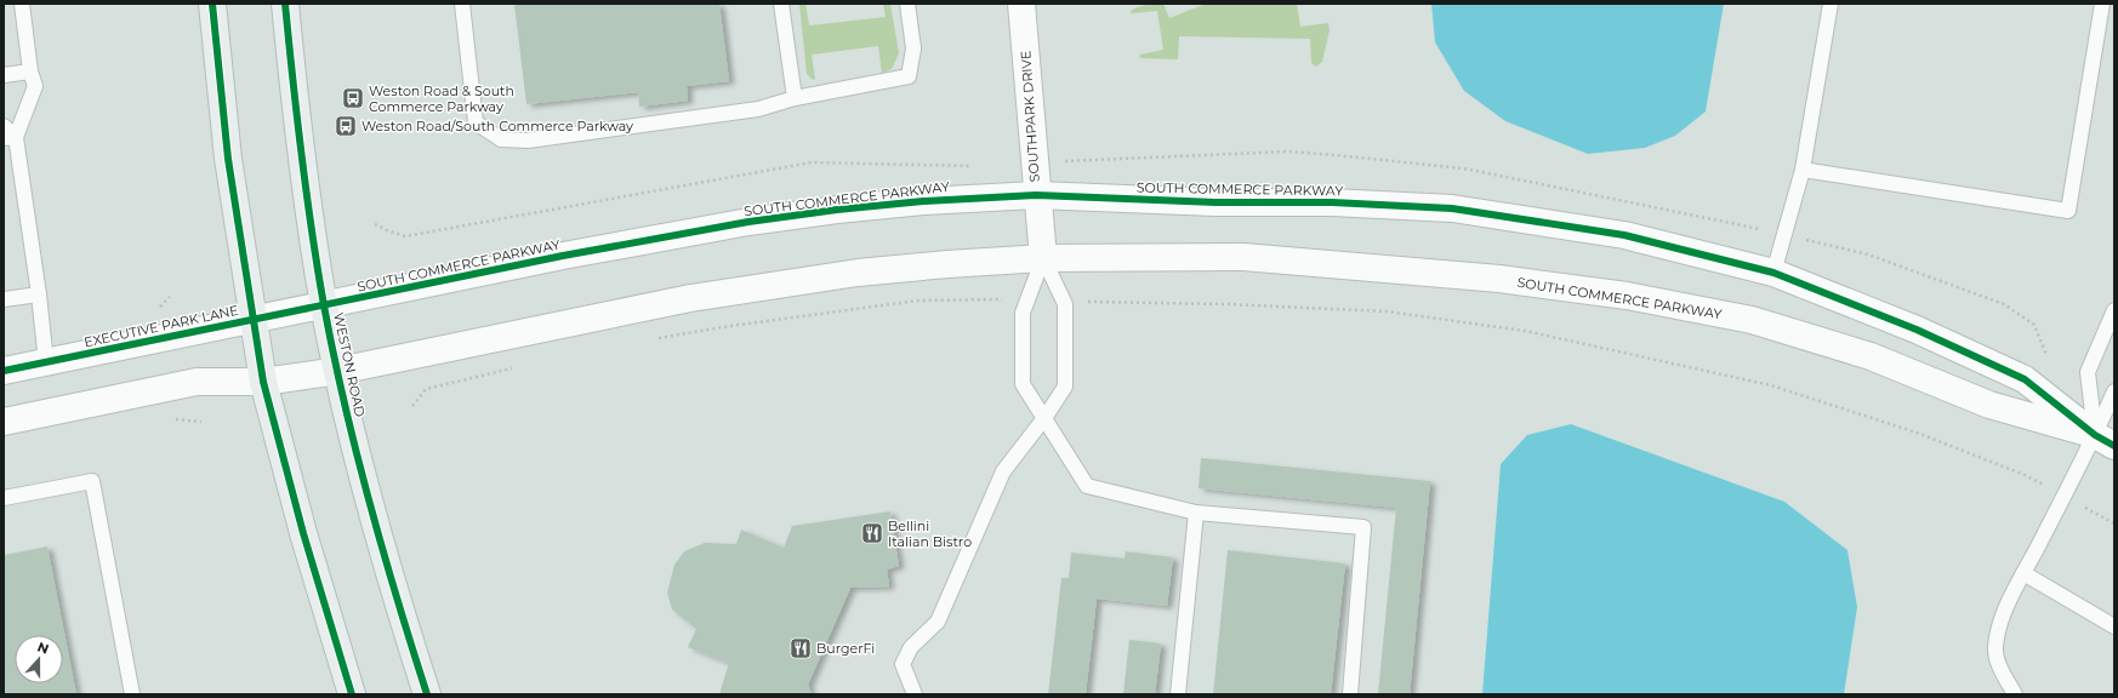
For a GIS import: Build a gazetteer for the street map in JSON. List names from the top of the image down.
{
  "streets": {
    "main road": ["WESTON ROAD"],
    "street": ["SOUTHPARK DRIVE", "SOUTH COMMERCE PARKWAY", "EXECUTIVE PARK LANE"]
  },
  "crossings": [
    ["SOUTHPARK DRIVE", "SOUTH COMMERCE PARKWAY"],
    ["SOUTH COMMERCE PARKWAY", "EXECUTIVE PARK LANE"],
    ["SOUTH COMMERCE PARKWAY", "WESTON ROAD"],
    ["EXECUTIVE PARK LANE", "WESTON ROAD"]
  ],
  "places": {
    "bus stop": ["Weston Road & South Commerce Parkway", "Weston Road/South Commerce Parkway"],
    "restaurant": ["Bellini Italian Bistro", "BurgerFi"]
  },
  "north": "top"
}
